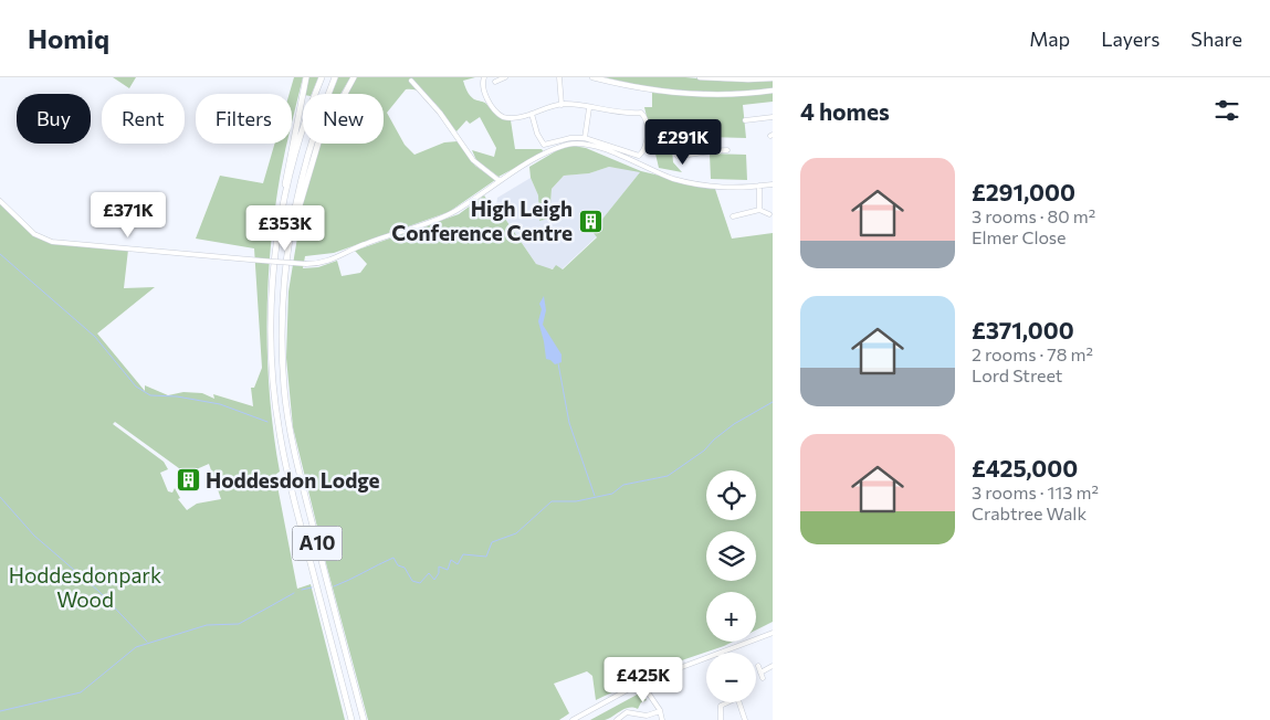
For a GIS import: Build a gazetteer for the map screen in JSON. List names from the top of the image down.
{
  "streets": {
    "highway": ["A10"]
  },
  "parks": ["Hoddesdonpark Wood"],
  "places": {
    "building": ["High Leigh Conference Centre", "Hoddesdon Lodge"]
  },
  "page": {
    "header": "Homiq",
    "nav": ["Map", "Layers", "Share"],
    "heading": "4 homes",
    "chip": [
      "Buy",
      "Rent",
      "Filters",
      "New"
    ],
    "price": [
      "£291K",
      "£371K",
      "£353K",
      "£425K"
    ],
    "list": [
      {
        "name": "£291,000",
        "note": "3 rooms · 80 m² · Elmer Close"
      },
      {
        "name": "£371,000",
        "note": "2 rooms · 78 m² · Lord Street"
      },
      {
        "name": "£425,000",
        "note": "3 rooms · 113 m² · Crabtree Walk"
      }
    ],
    "map_buttons": ["+", "−"]
  }
}
